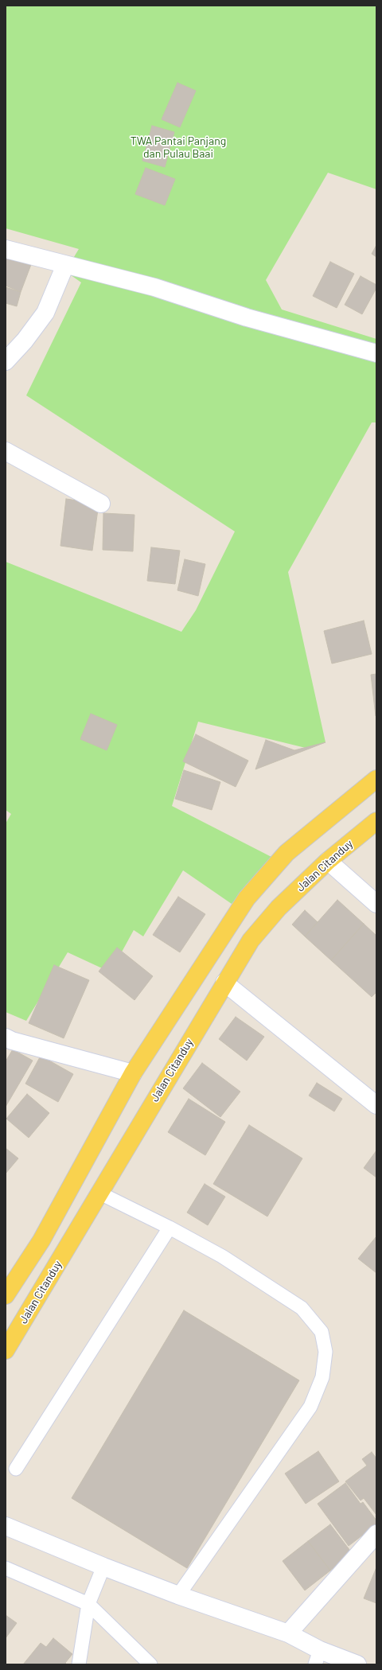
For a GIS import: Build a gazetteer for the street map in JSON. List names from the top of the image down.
{
  "streets": {
    "main road": ["Jalan Citanduy"]
  },
  "parks": ["TWA Pantai Panjang dan Pulau Baai"]
}
